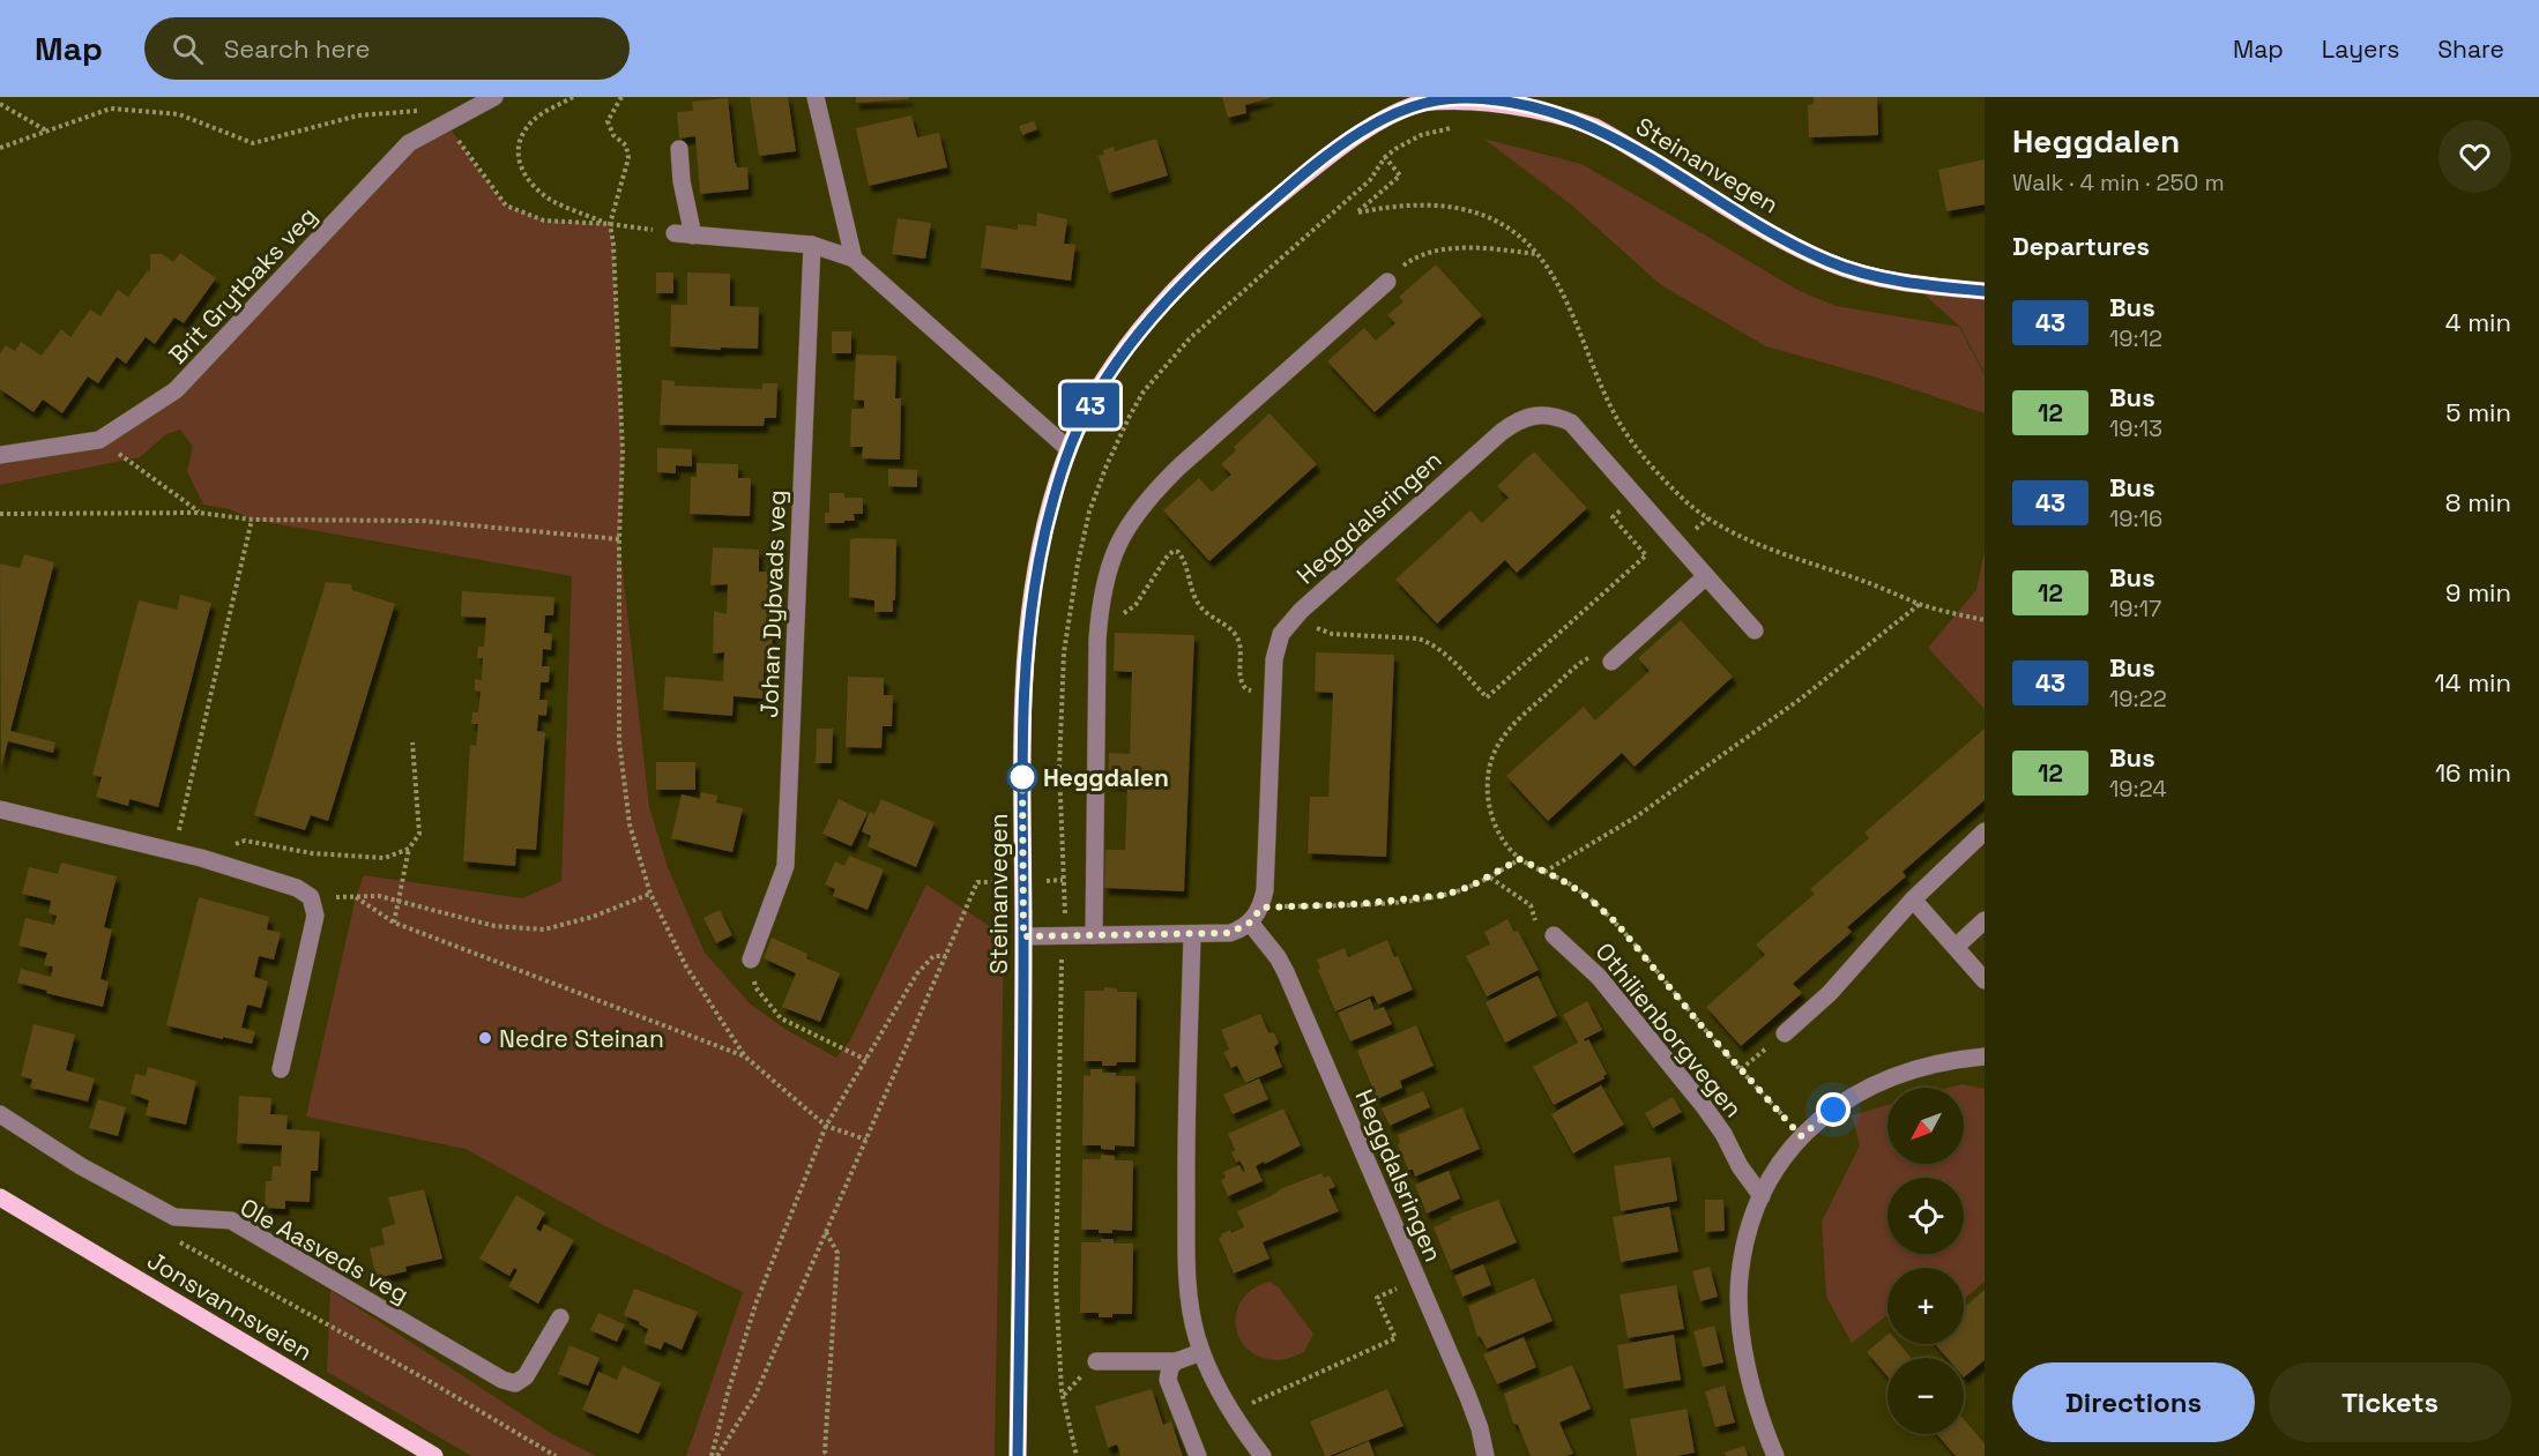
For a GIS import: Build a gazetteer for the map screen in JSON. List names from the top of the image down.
{
  "streets": {
    "main road": ["Steinanvegen", "Jonsvannsveien"],
    "street": [
      "Brit Grytbaks veg",
      "Heggdalsringen",
      "Johan Dybvads veg",
      "Othilienborgvegen",
      "Ole Aasveds veg"
    ]
  },
  "places": ["Heggdalen", "Nedre Steinan"],
  "lines": ["bus line 43"],
  "north": "bottom left",
  "page": {
    "header": "Map",
    "search": "Search here",
    "nav": ["Map", "Layers", "Share"],
    "on_map": "43",
    "heading": [
      ["Heggdalen", "Walk · 4 min · 250 m"],
      "Departures"
    ],
    "list": [
      {
        "mark": "43",
        "name": "Bus",
        "note": "19:12",
        "value": "4 min"
      },
      {
        "mark": "12",
        "name": "Bus",
        "note": "19:13",
        "value": "5 min"
      },
      {
        "mark": "43",
        "name": "Bus",
        "note": "19:16",
        "value": "8 min"
      },
      {
        "mark": "12",
        "name": "Bus",
        "note": "19:17",
        "value": "9 min"
      },
      {
        "mark": "43",
        "name": "Bus",
        "note": "19:22",
        "value": "14 min"
      },
      {
        "mark": "12",
        "name": "Bus",
        "note": "19:24",
        "value": "16 min"
      }
    ],
    "map_buttons": ["+", "−"],
    "buttons": ["Directions", "Tickets"]
  }
}
